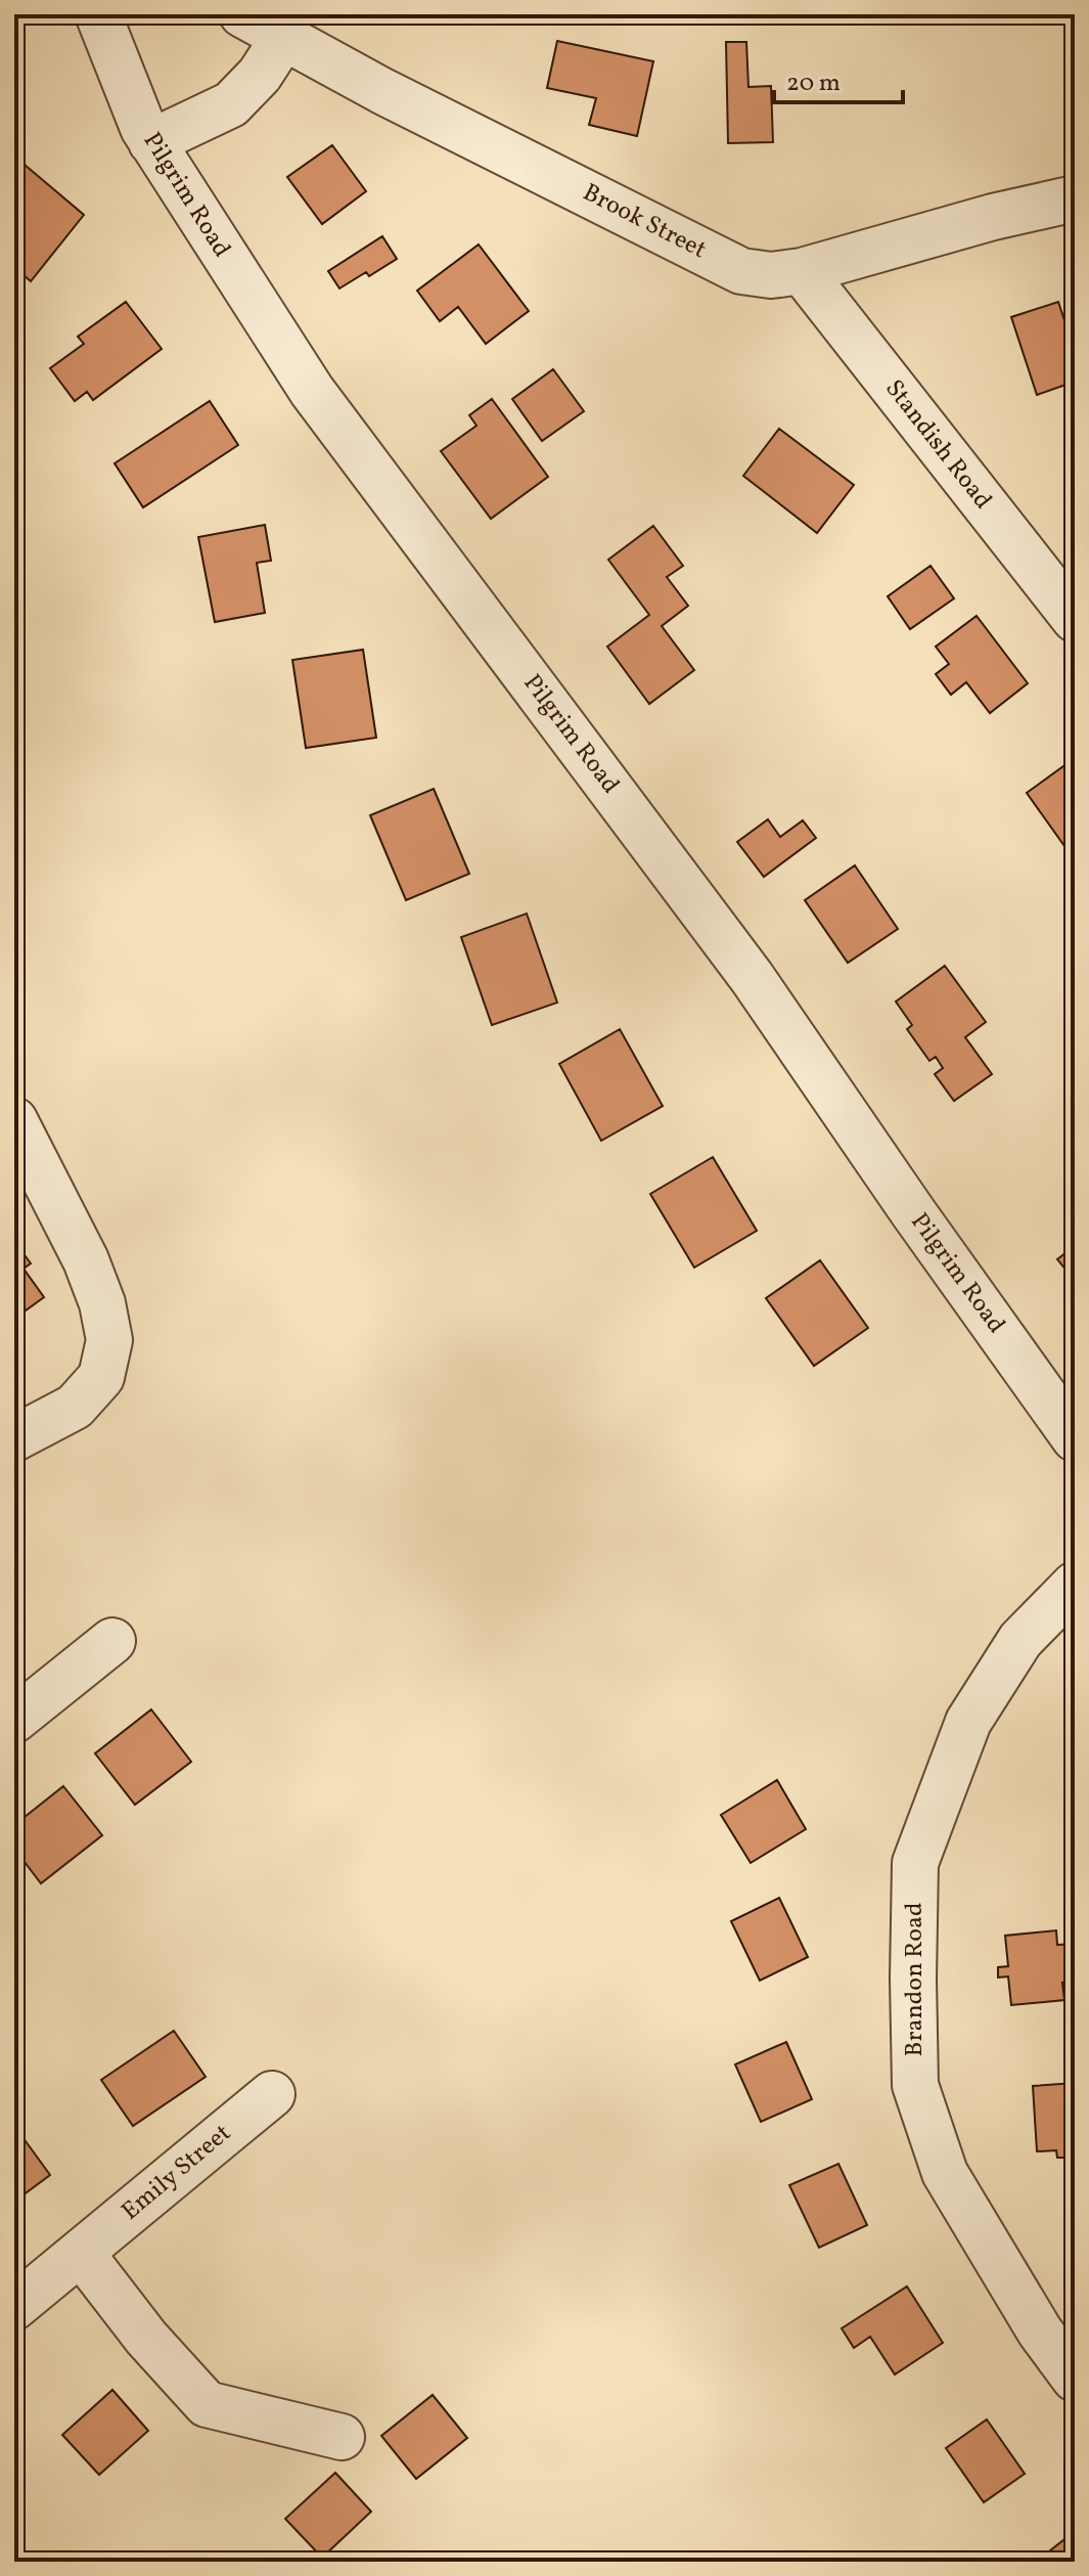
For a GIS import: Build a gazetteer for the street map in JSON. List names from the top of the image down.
{
  "streets": {
    "street": [
      "Pilgrim Road",
      "Brook Street",
      "Standish Road",
      "Brandon Road",
      "Emily Street"
    ]
  },
  "crossings": [
    ["Brook Street", "Standish Road"]
  ],
  "scale_bar": "20 m"
}
